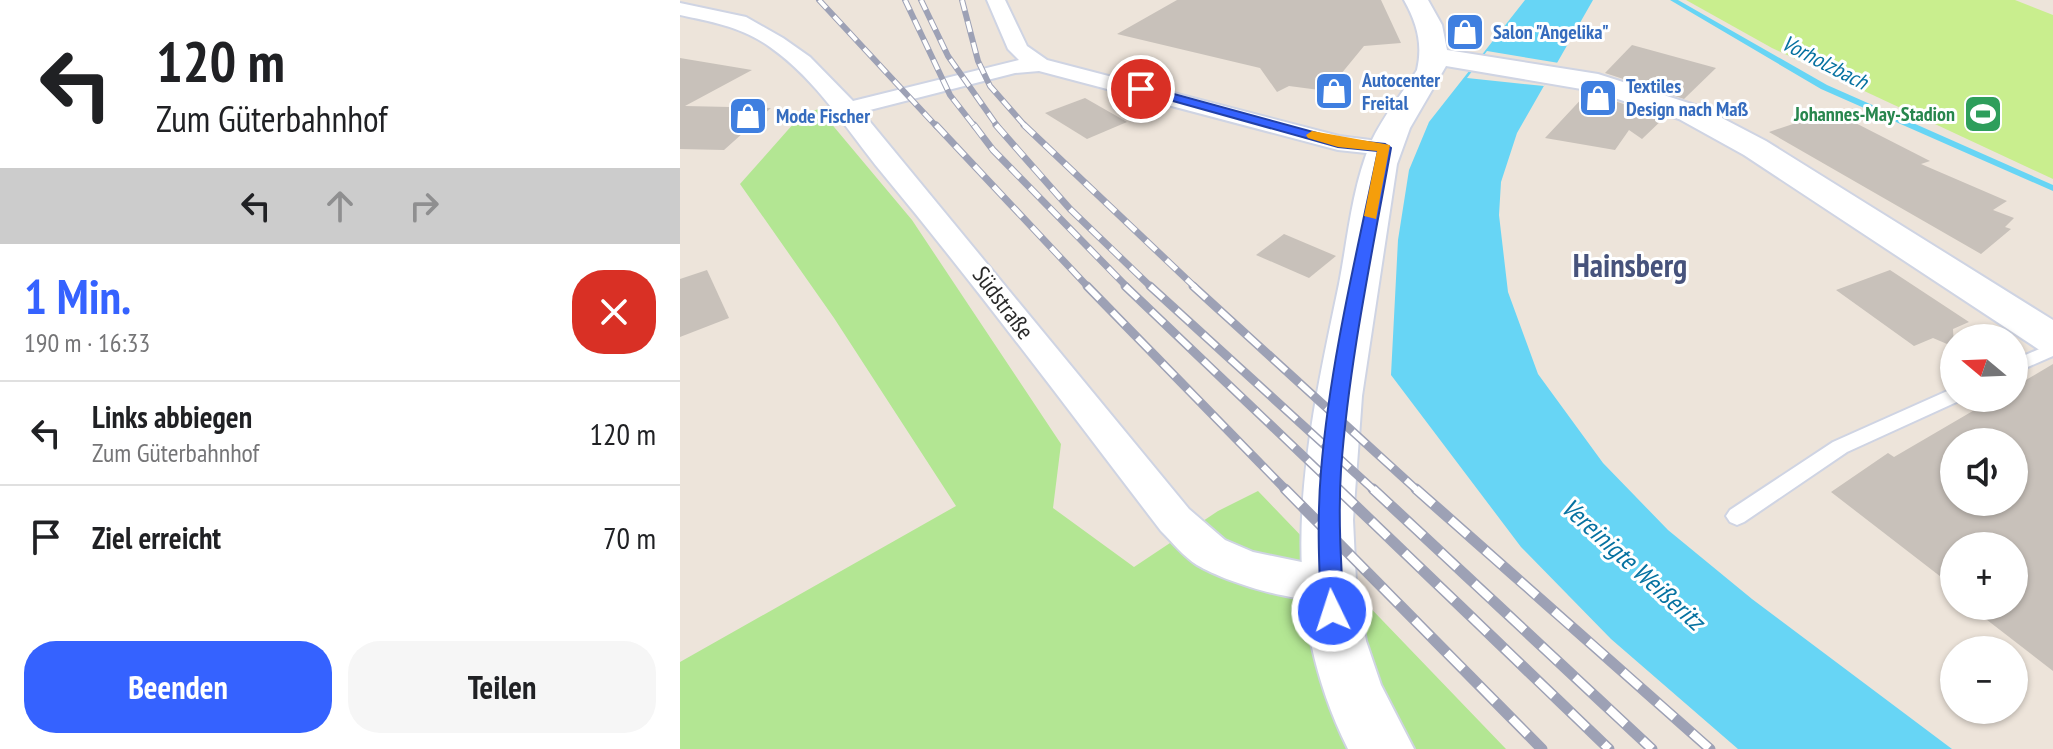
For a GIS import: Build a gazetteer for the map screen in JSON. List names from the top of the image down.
{
  "streets": {
    "street": ["Südstraße"]
  },
  "districts": ["Hainsberg"],
  "water": ["Vorholzbach", "Vereinigte Weißeritz"],
  "places": {
    "shop": [
      "Salon \"Angelika\"",
      "Autocenter Freital",
      "Textiles Design nach Maß",
      "Mode Fischer"
    ],
    "sports": ["Johannes-May-Stadion"]
  },
  "north": "left",
  "page": {
    "turn": ["120 m", "Zum Güterbahnhof"],
    "heading": ["1 Min.", "190 m · 16:33"],
    "map_buttons": ["+", "−"],
    "list": [
      {
        "name": "Links abbiegen",
        "note": "Zum Güterbahnhof",
        "value": "120 m"
      },
      {
        "name": "Ziel erreicht",
        "value": "70 m"
      }
    ],
    "buttons": ["Beenden", "Teilen"]
  }
}
